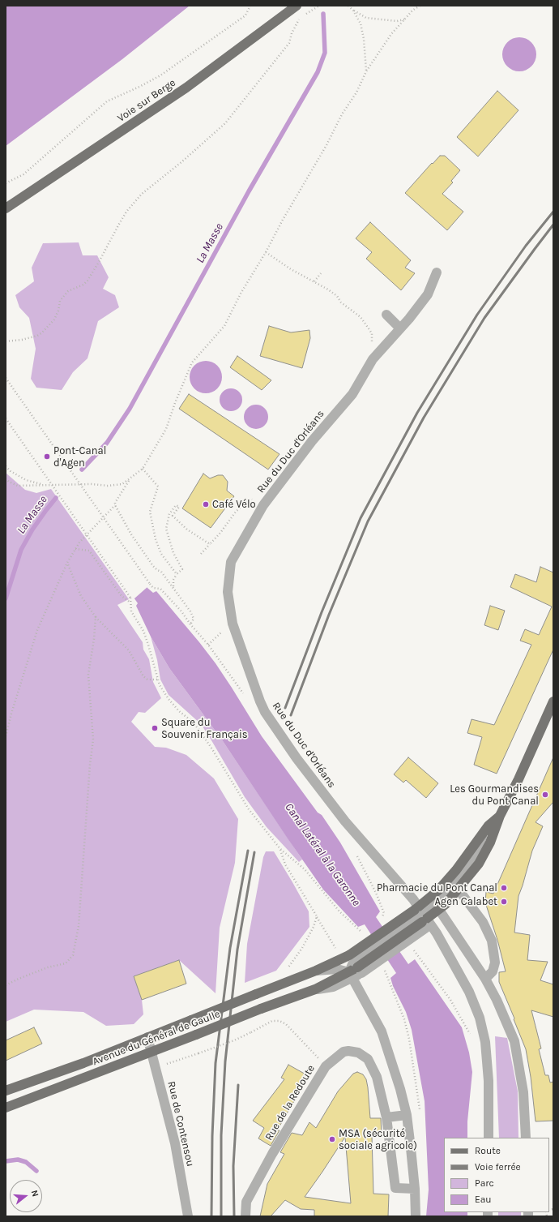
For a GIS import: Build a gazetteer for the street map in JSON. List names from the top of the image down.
{
  "streets": {
    "main road": ["Voie sur Berge", "Avenue du Général de Gaulle"],
    "street": ["Rue du Duc d'Orléans", "Rue de la Redoute", "Rue de Contensou"]
  },
  "crossings": [
    ["Avenue du Général de Gaulle", "Rue de Contensou"]
  ],
  "water": ["La Masse", "Canal Latéral à la Garonne"],
  "places": [
    "Pont-Canal d'Agen",
    "Café Vélo",
    "Square du Souvenir Français",
    "Les Gourmandises du Pont Canal",
    "Pharmacie du Pont Canal",
    "Agen Calabet",
    "MSA (sécurité sociale agricole)"
  ],
  "legend": [
    "Route",
    "Voie ferrée",
    "Parc",
    "Eau"
  ],
  "north": "right"
}
